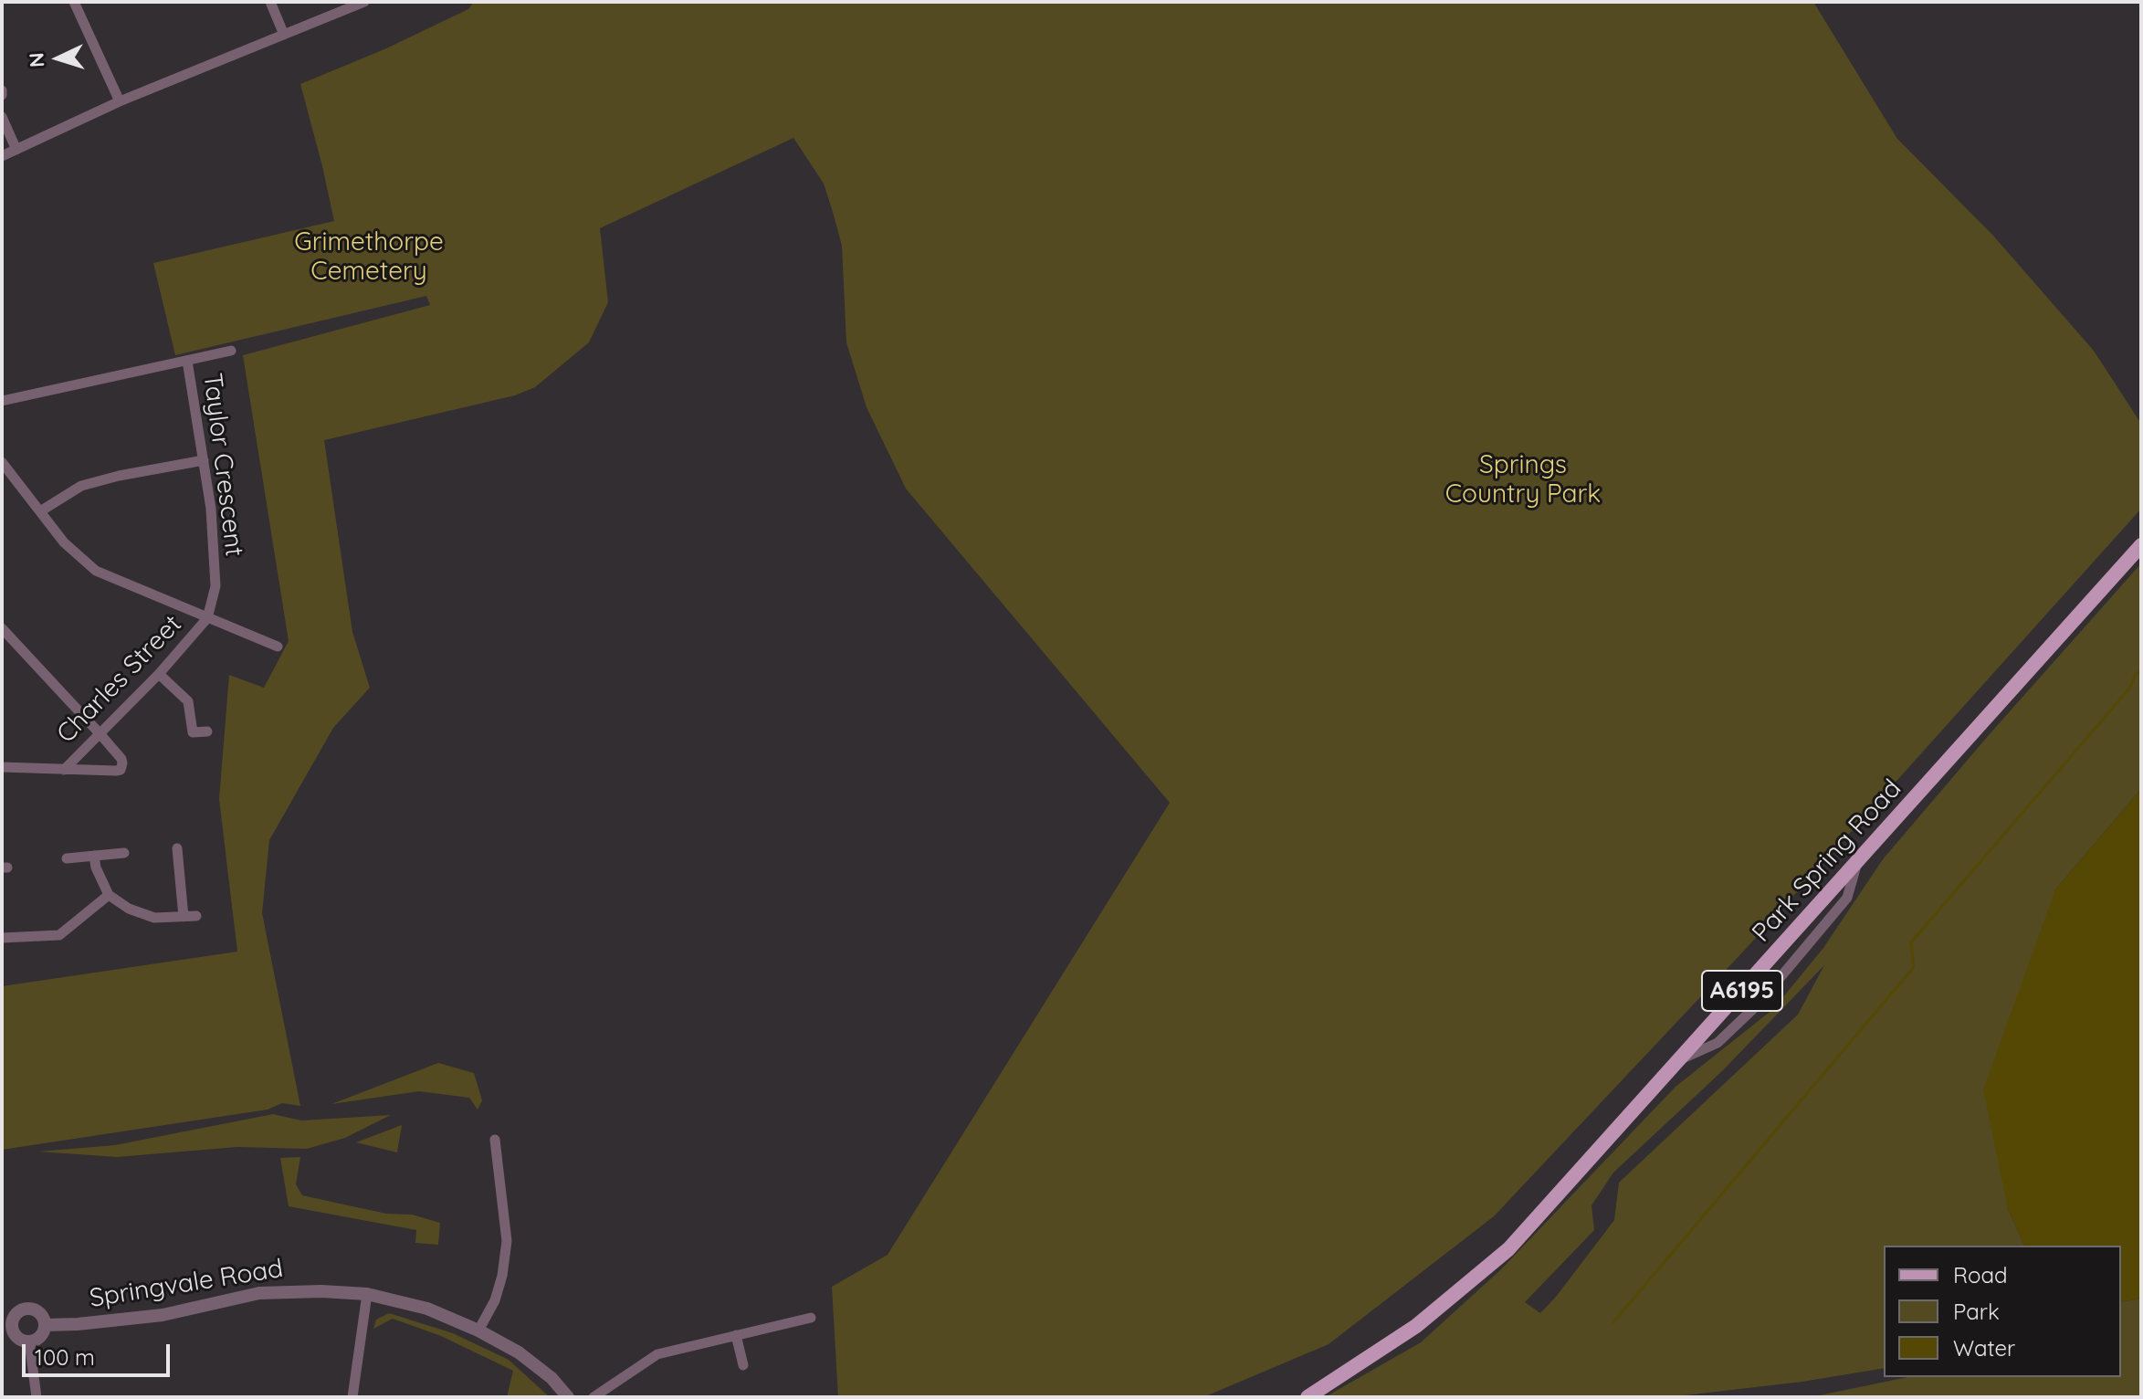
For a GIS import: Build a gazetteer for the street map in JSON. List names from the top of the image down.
{
  "streets": {
    "main road": ["Park Spring Road", "A6195"],
    "street": ["Taylor Crescent", "Charles Street", "Springvale Road"]
  },
  "crossings": [
    ["Taylor Crescent", "Charles Street"]
  ],
  "parks": ["Grimethorpe Cemetery", "Springs Country Park"],
  "legend": ["Road", "Park", "Water"],
  "scale_bar": "100 m",
  "north": "left"
}
